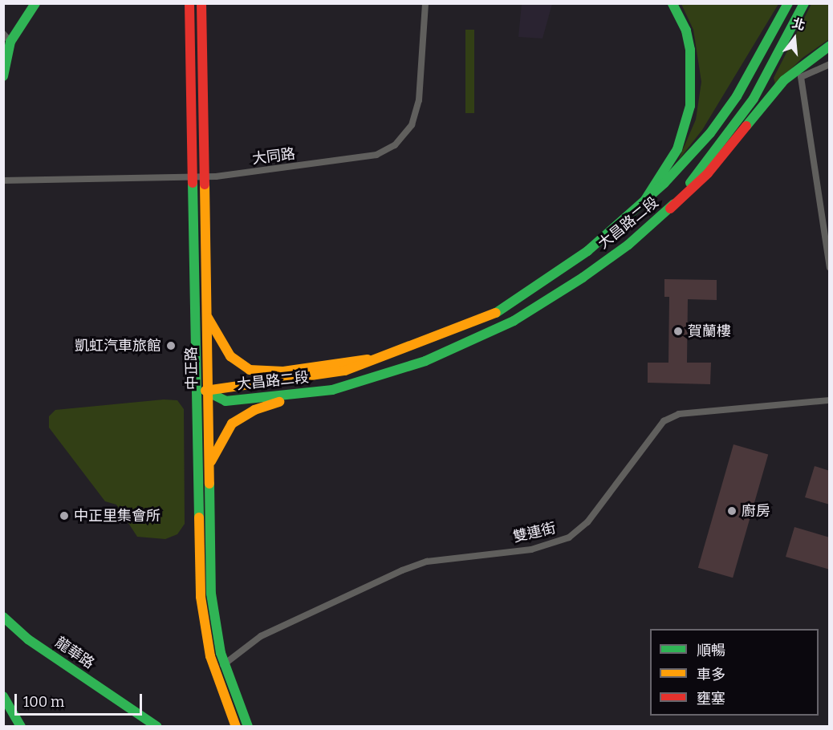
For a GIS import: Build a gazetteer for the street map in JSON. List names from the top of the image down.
{
  "streets": {
    "main road": ["大昌路二段", "中正路", "龍華路"],
    "street": ["大同路", "雙連街"]
  },
  "crossings": [
    ["大同路", "中正路"],
    ["大昌路二段", "中正路"],
    ["中正路", "雙連街"]
  ],
  "places": [
    "賀蘭樓",
    "凱虹汽車旅館",
    "廚房",
    "中正里集會所"
  ],
  "legend": ["順暢", "車多", "壅塞"],
  "scale_bar": "100 m",
  "north": "top"
}
